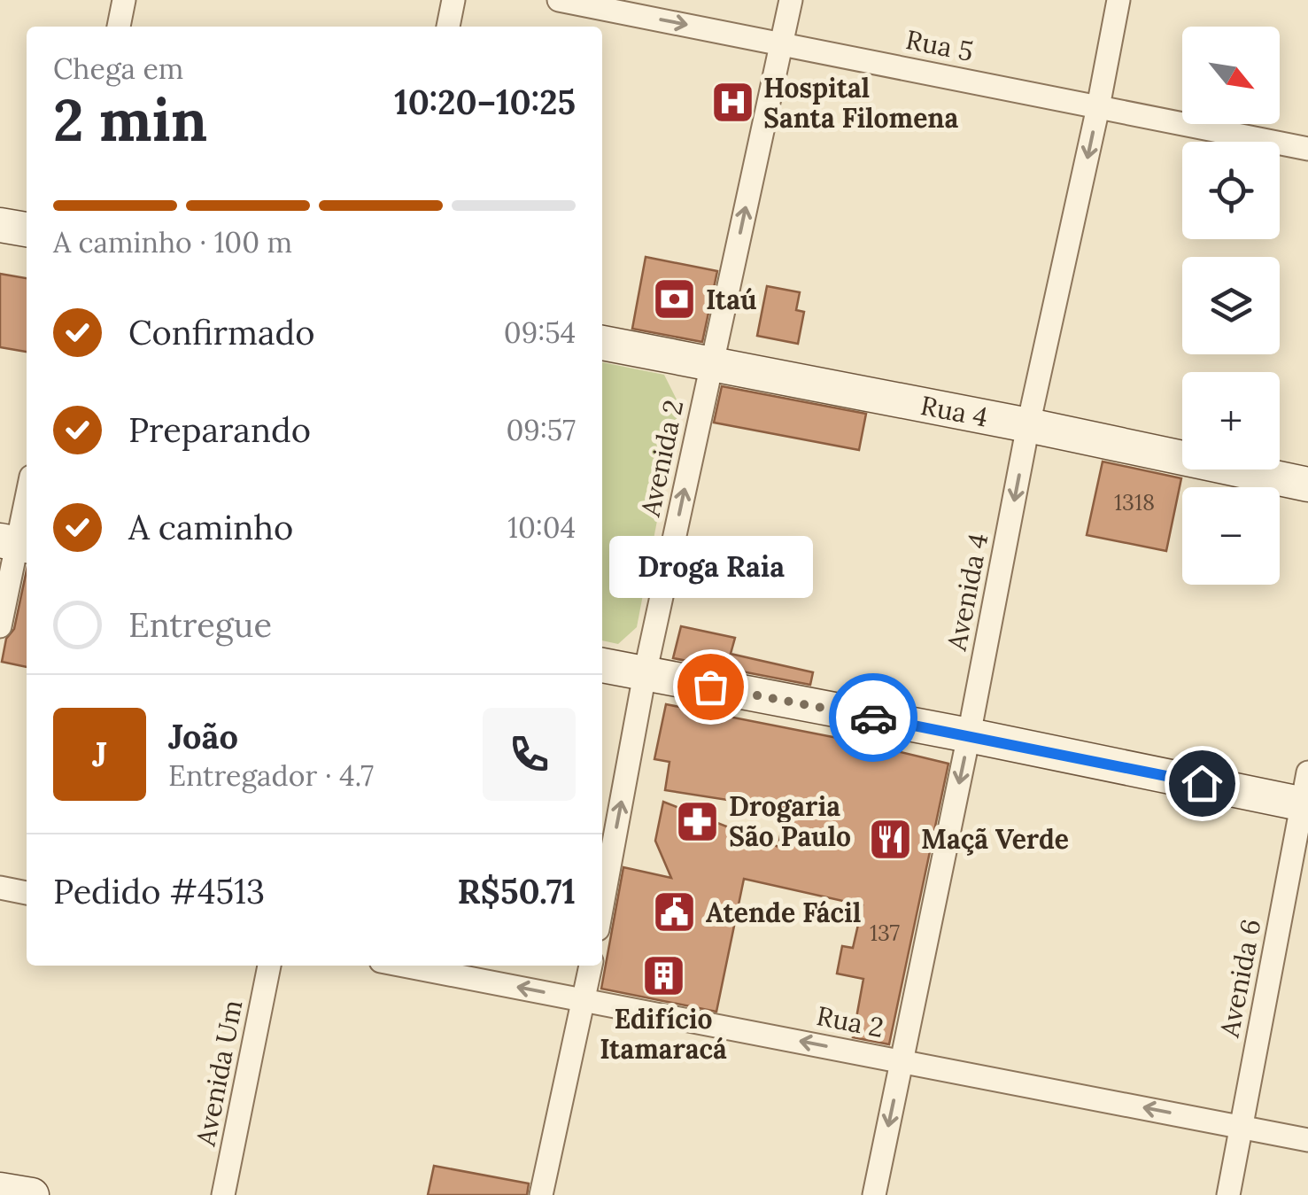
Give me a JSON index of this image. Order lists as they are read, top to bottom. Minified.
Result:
{"streets":{"main road":["Rua 4"],"street":["Rua 5","Avenida 2","Avenida 4","Avenida 6","Rua 2","Avenida Um"]},"crossings":[["Rua 5","Avenida 2"],["Rua 5","Avenida 4"],["Rua 4","Avenida 2"],["Rua 4","Avenida 4"],["Avenida 4","Rua 2"],["Avenida 6","Rua 2"]],"one_way":["Avenida 2","Avenida 4","Rua 2"],"places":{"hospital":["Hospital Santa Filomena"],"bank":["Itaú"],"other":["Droga Raia"],"pharmacy":["Drogaria São Paulo"],"restaurant":["Maçã Verde"],"public building":["Atende Fácil"],"building":["Edifício Itamaracá"]},"house_numbers":["1318","137"],"north":"bottom right","page":{"map_buttons":["+","−"],"heading":["2 min","Chega em","10:20–10:25"],"panel":["João","Entregador · 4.7","Pedido #4513","R$50.71"],"bar":"A caminho · 100 m","list":[["Confirmado","09:54"],["Preparando","09:57"],["A caminho","10:04"],"Entregue"],"bubble":"Droga Raia","round":"J"}}
